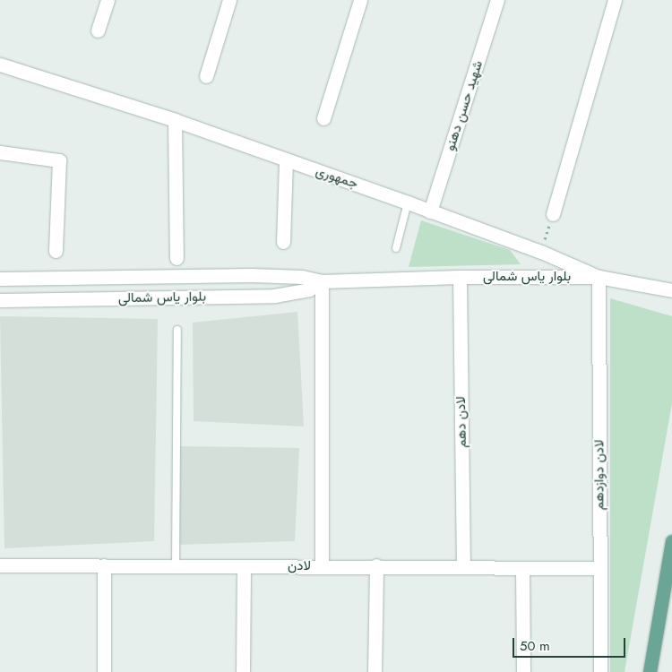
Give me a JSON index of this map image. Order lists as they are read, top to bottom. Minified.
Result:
{"streets":{"street":["شهید حسن دهنو","جمهوری","بلوار یاس شمالی","لادن دهم","لادن دوازدهم","لادن"]},"crossings":[["شهید حسن دهنو","جمهوری"],["جمهوری","بلوار یاس شمالی"],["جمهوری","لادن دوازدهم"],["بلوار یاس شمالی","لادن دهم"],["بلوار یاس شمالی","لادن دوازدهم"],["لادن دهم","لادن"],["لادن دوازدهم","لادن"]],"scale_bar":"50 m"}
